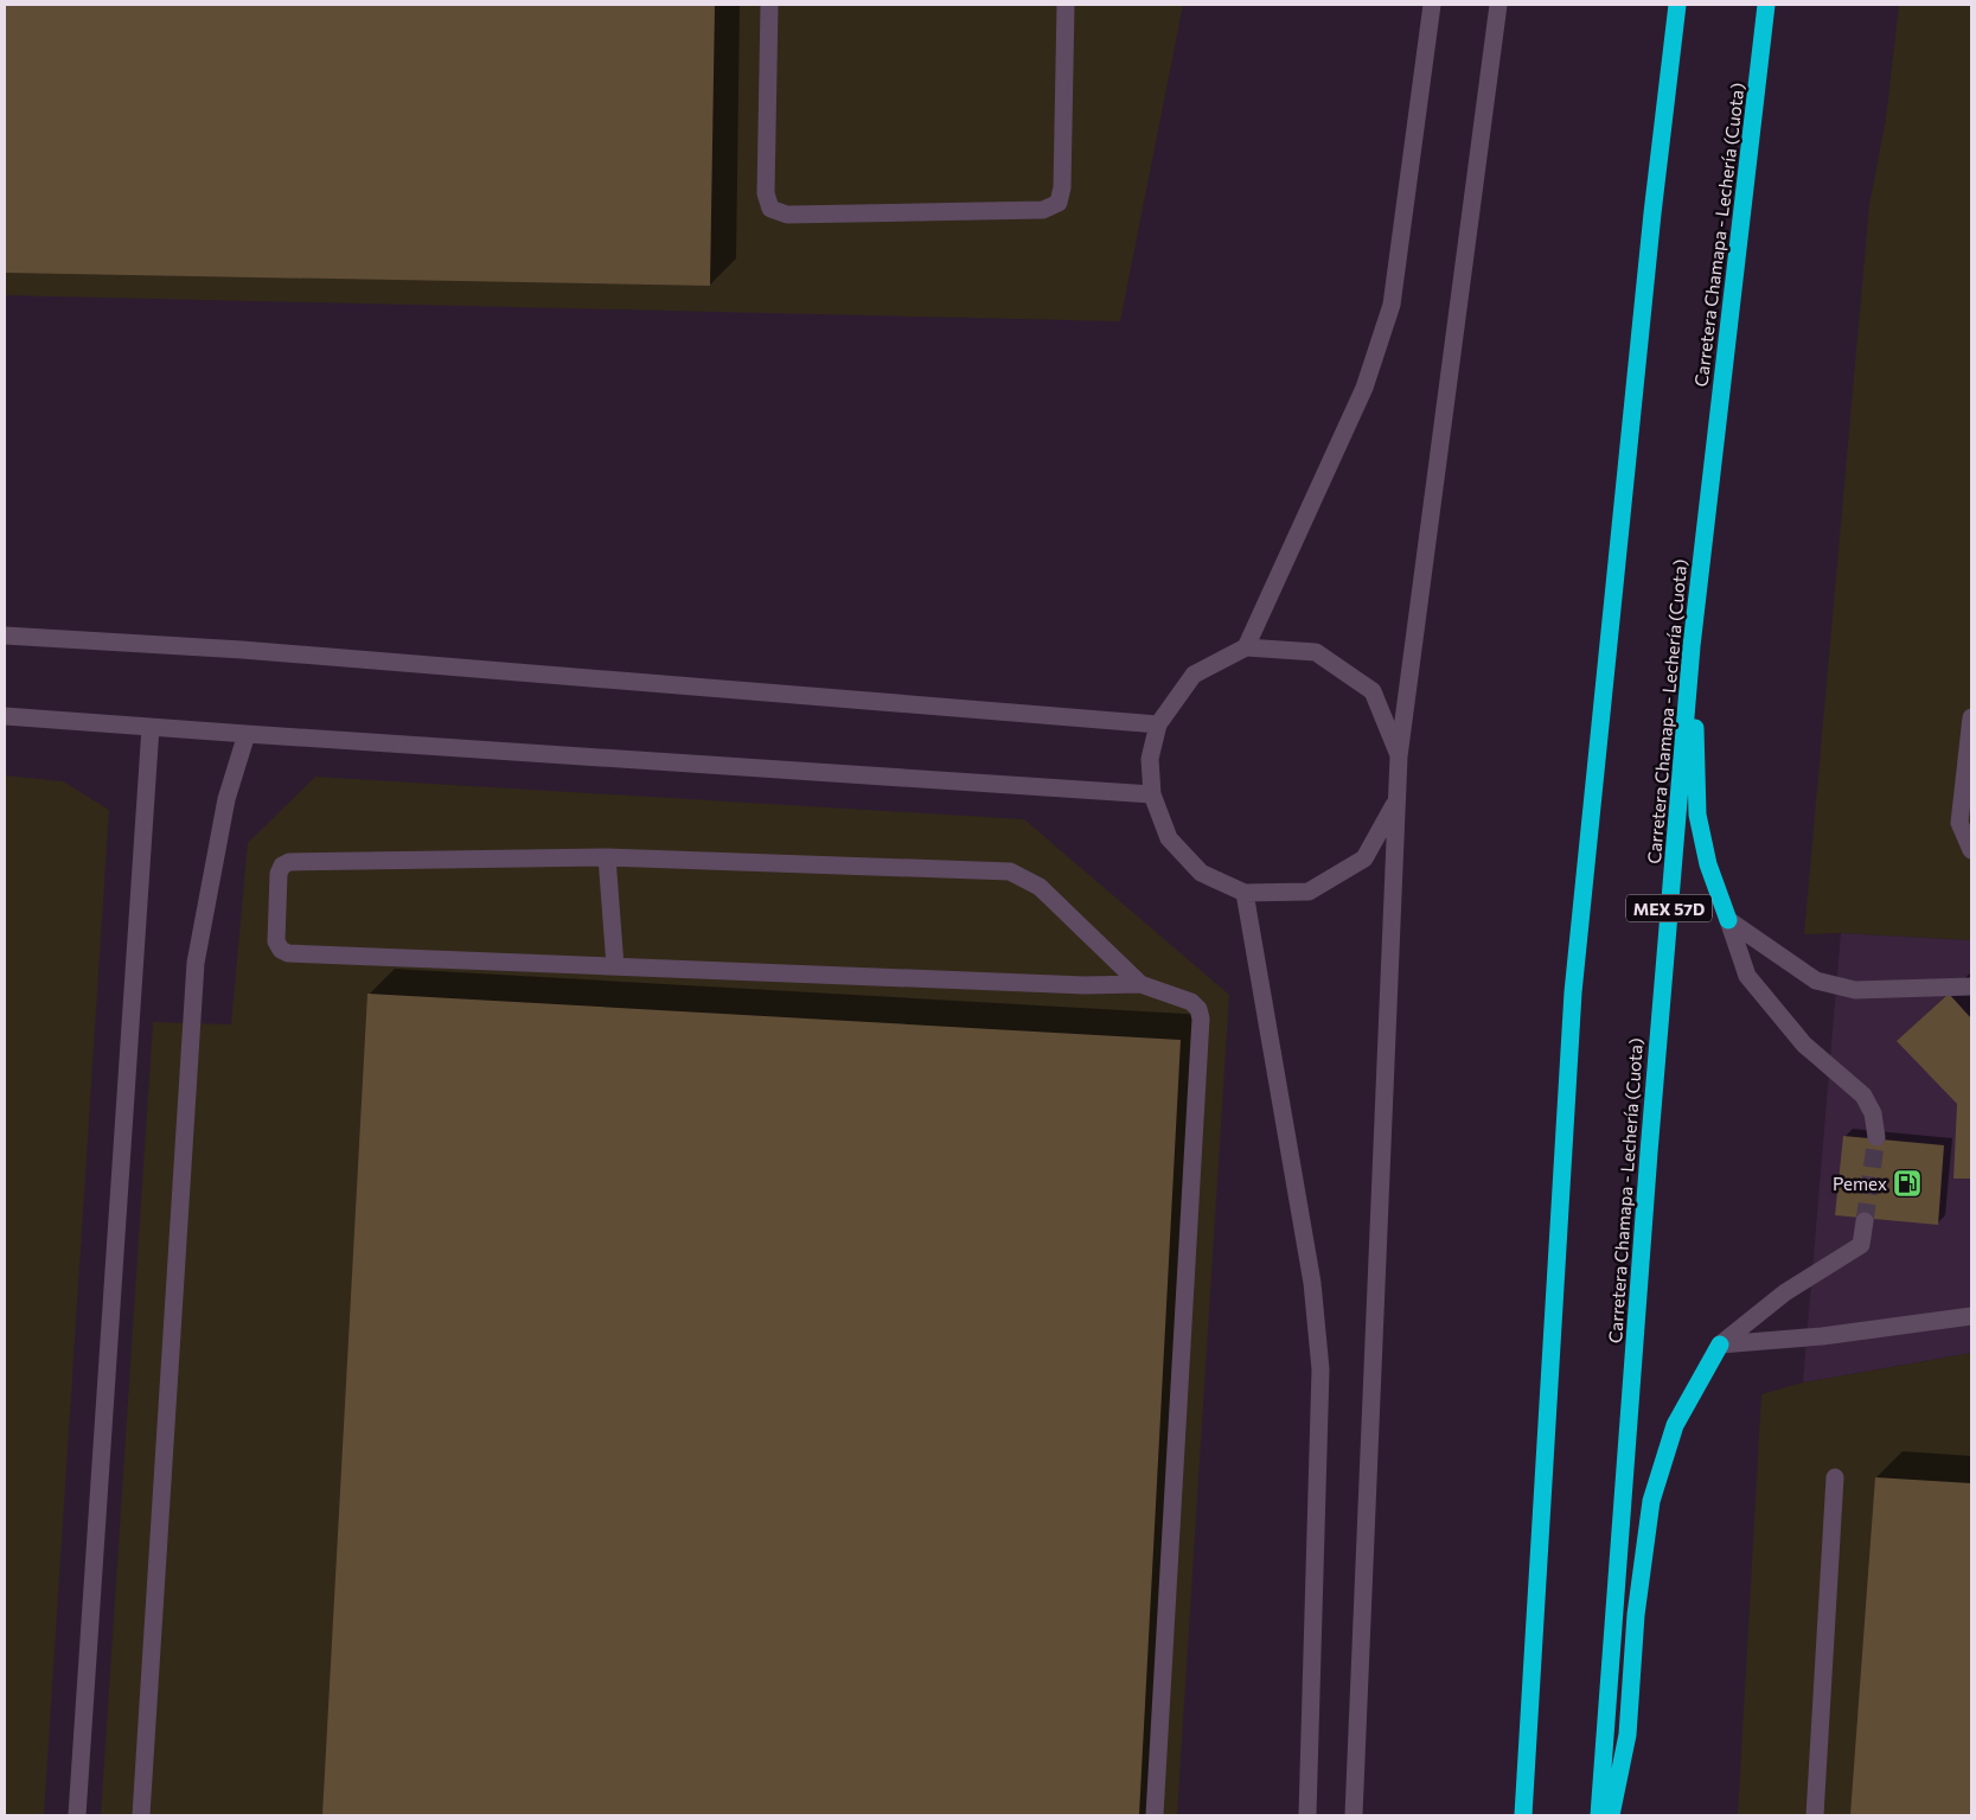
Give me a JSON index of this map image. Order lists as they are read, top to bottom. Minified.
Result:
{"streets":{"highway":["Carretera Chamapa - Lechería (Cuota)","MEX 57D"]},"places":{"fuel station":["Pemex"]}}
